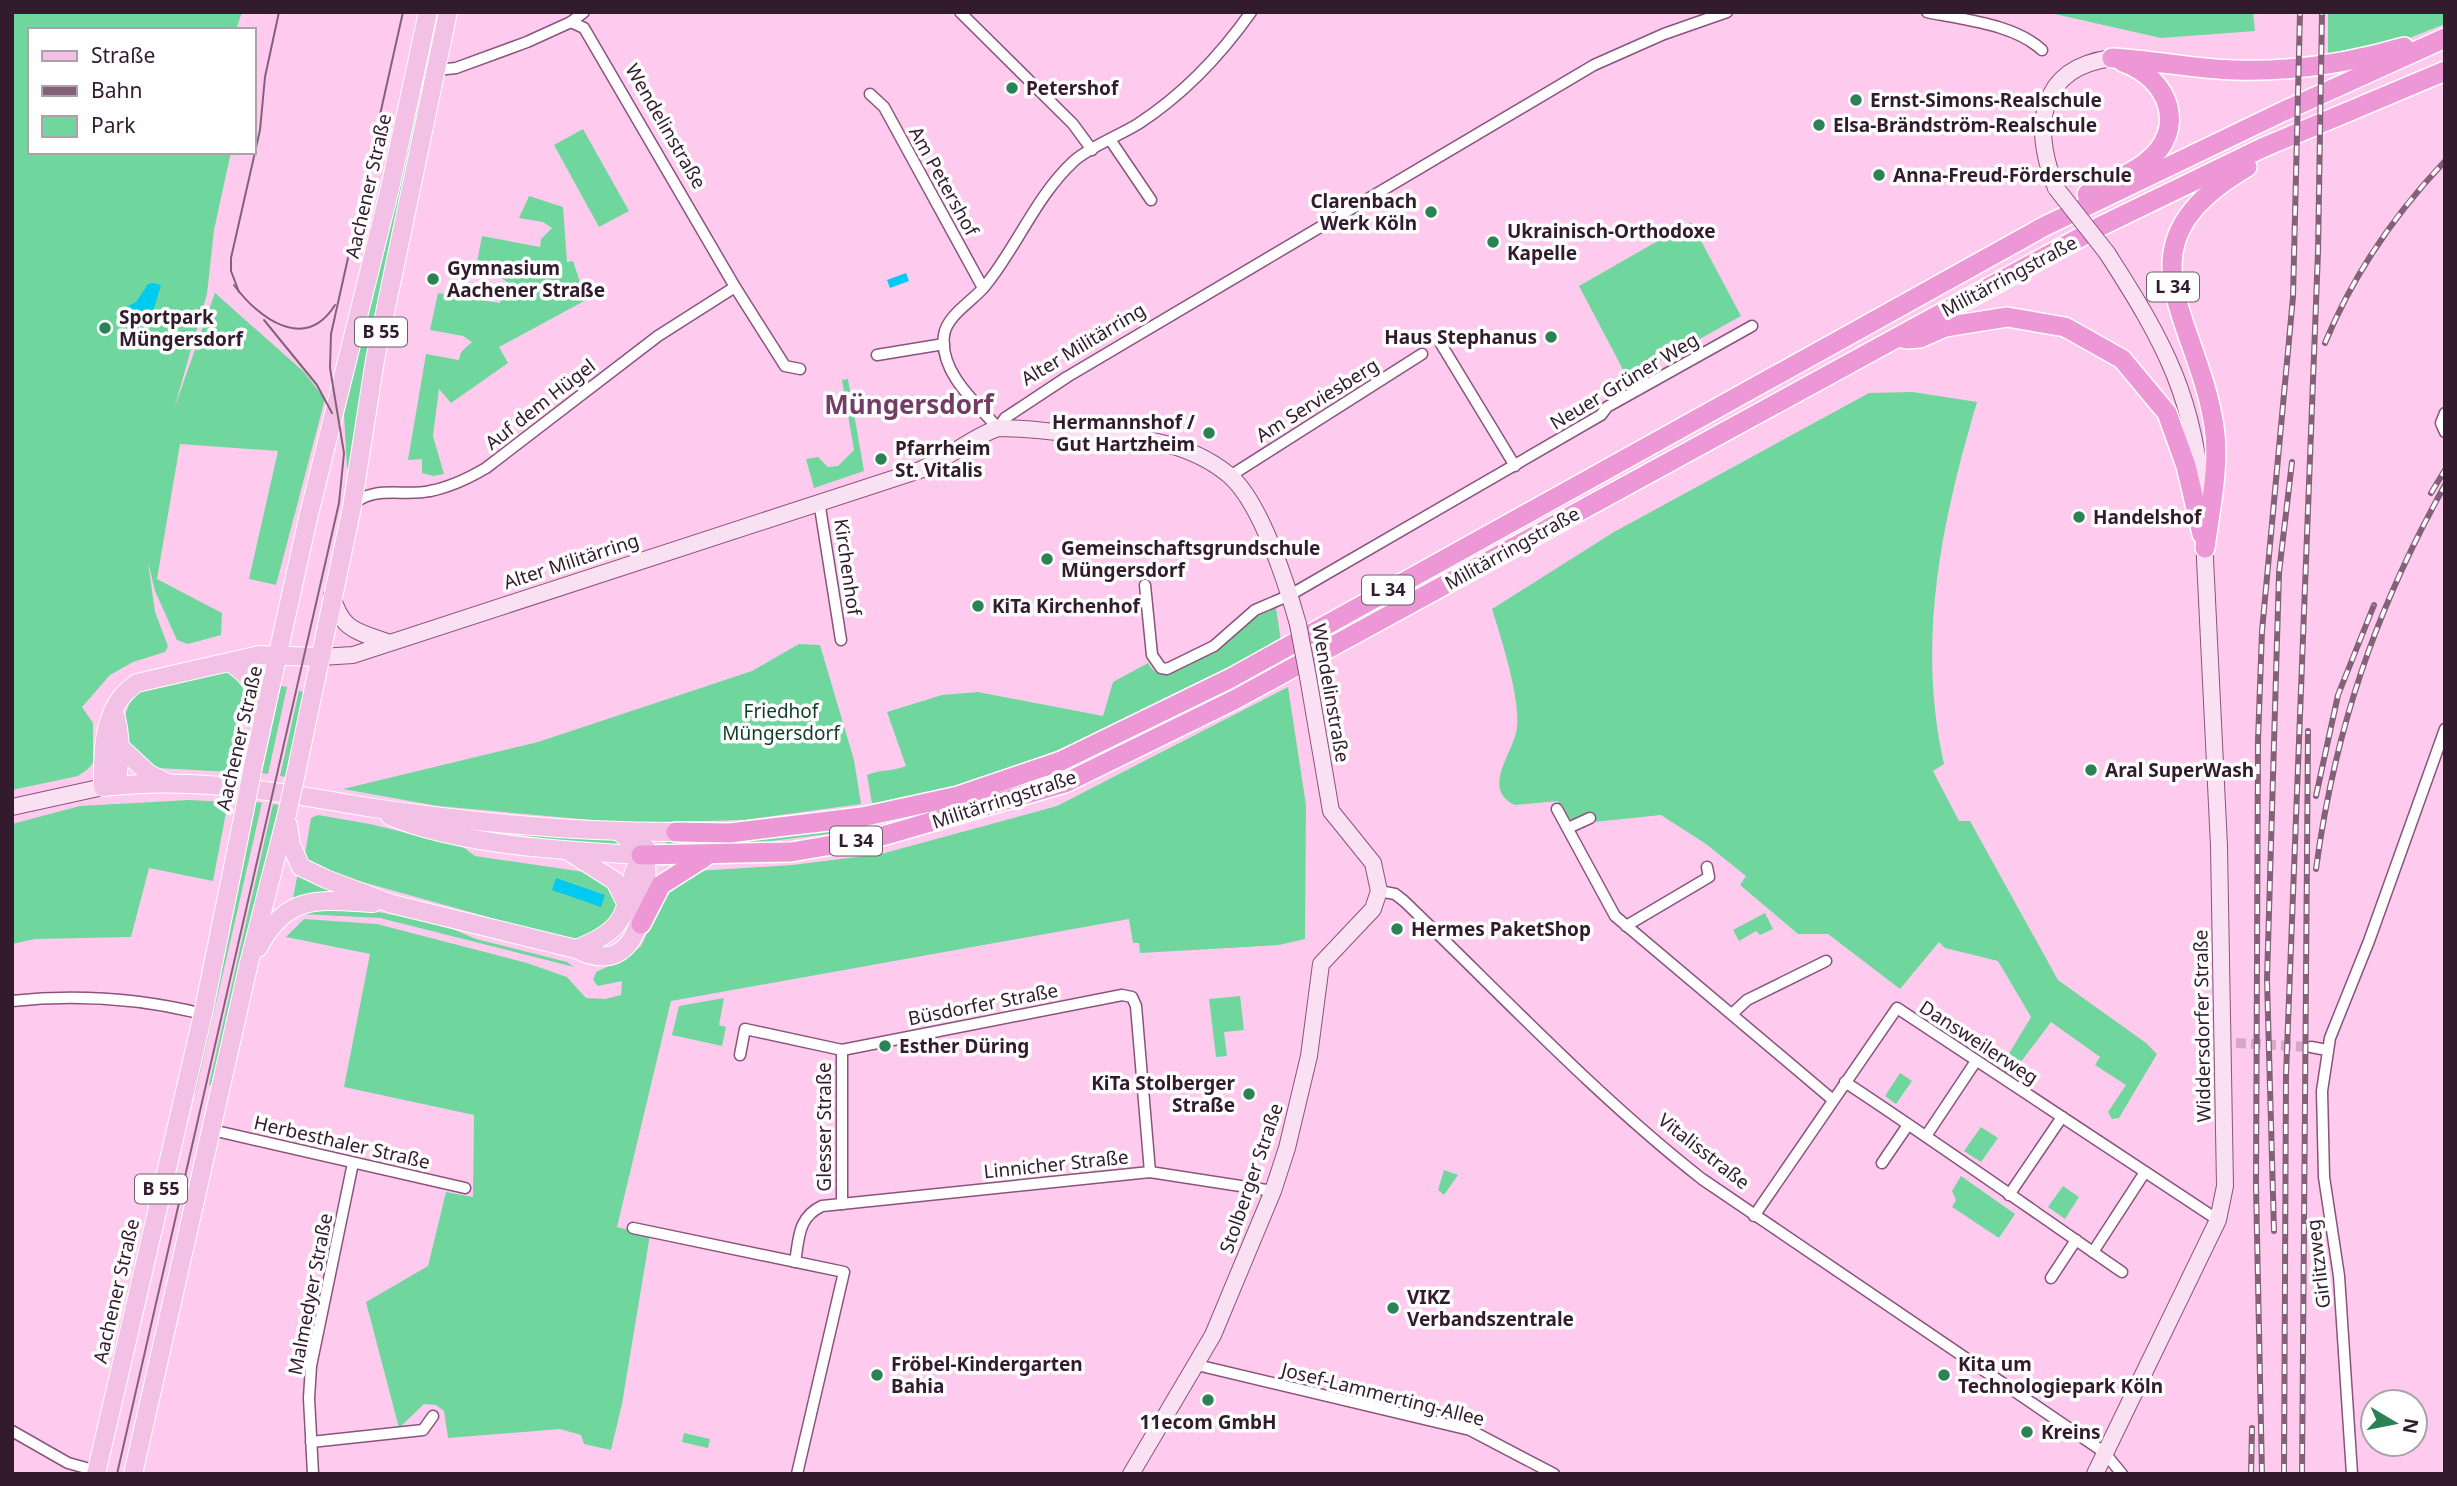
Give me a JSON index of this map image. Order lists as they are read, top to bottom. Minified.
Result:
{"streets":{"highway":["Militärringstraße","L 34"],"main road":["Aachener Straße","B 55"],"street":["Wendelinstraße","Am Petershof","Alter Militärring","Neuer Grüner Weg","Am Serviesberg","Auf dem Hügel","Kirchenhof","Büsdorfer Straße","Widdersdorfer Straße","Dansweilerweg","Glesser Straße","Herbesthaler Straße","Vitalisstraße","Linnicher Straße","Stolberger Straße","Girlitzweg","Malmedyer Straße","Josef-Lammerting-Allee"]},"crossings":[["Wendelinstraße","Alter Militärring"],["Wendelinstraße","Neuer Grüner Weg"],["Wendelinstraße","Am Serviesberg"],["Wendelinstraße","Auf dem Hügel"],["Wendelinstraße","Vitalisstraße"],["Wendelinstraße","Stolberger Straße"],["Aachener Straße","B 55"],["Militärringstraße","L 34"],["L 34","Widdersdorfer Straße"],["B 55","Alter Militärring"],["B 55","Auf dem Hügel"],["B 55","Herbesthaler Straße"],["Alter Militärring","Kirchenhof"],["Büsdorfer Straße","Glesser Straße"],["Büsdorfer Straße","Linnicher Straße"],["Widdersdorfer Straße","Dansweilerweg"],["Widdersdorfer Straße","Vitalisstraße"],["Dansweilerweg","Vitalisstraße"],["Glesser Straße","Linnicher Straße"],["Herbesthaler Straße","Malmedyer Straße"],["Vitalisstraße","Stolberger Straße"],["Linnicher Straße","Stolberger Straße"],["Stolberger Straße","Josef-Lammerting-Allee"]],"districts":["Müngersdorf"],"parks":["Friedhof Müngersdorf"],"places":["Petershof","Ernst-Simons-Realschule","Elsa-Brändström-Realschule","Anna-Freud-Förderschule","Clarenbach Werk Köln","Ukrainisch-Orthodoxe Kapelle","Gymnasium Aachener Straße","Sportpark Müngersdorf","Haus Stephanus","Hermannshof / Gut Hartzheim","Pfarrheim St. Vitalis","Handelshof","Gemeinschaftsgrundschule Müngersdorf","KiTa Kirchenhof","Aral SuperWash","Hermes PaketShop","Esther Düring","KiTa Stolberger Straße","VIKZ Verbandszentrale","Fröbel-Kindergarten Bahia","Kita um Technologiepark Köln","11ecom GmbH","Kreins"],"legend":["Straße","Bahn","Park"],"north":"right"}
